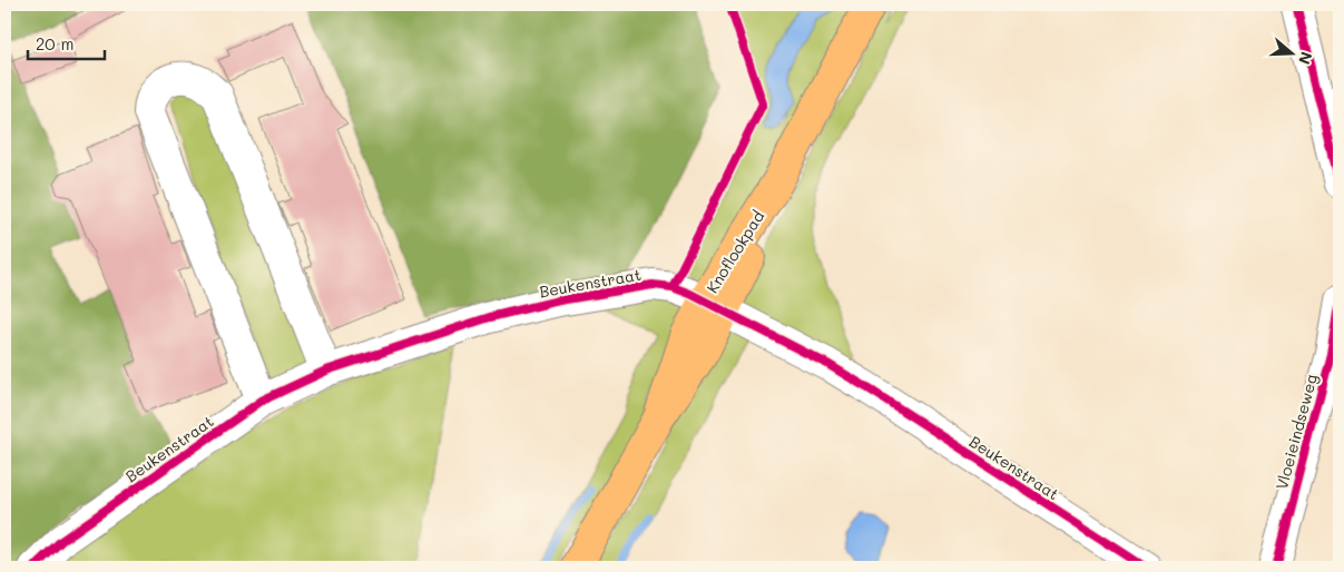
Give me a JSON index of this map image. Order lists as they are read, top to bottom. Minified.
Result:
{"streets":{"main road":["Knoflookpad"],"street":["Beukenstraat","Vloeieindseweg"]},"crossings":[["Knoflookpad","Beukenstraat"]],"scale_bar":"20 m","north":"right"}
